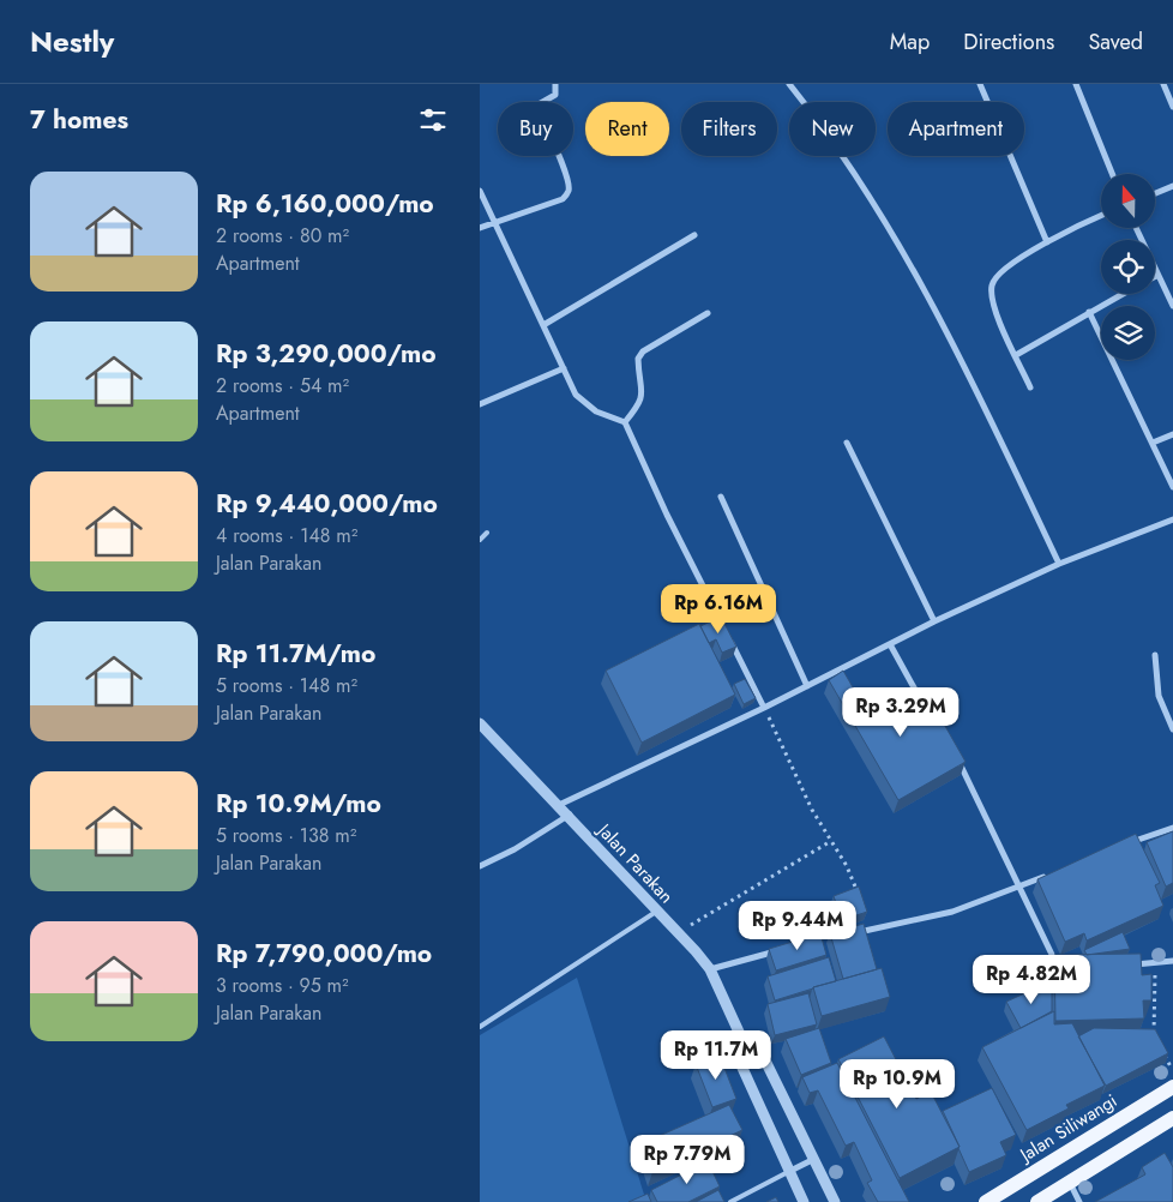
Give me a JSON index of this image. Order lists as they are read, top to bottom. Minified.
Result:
{"streets":{"main road":["Jalan Siliwangi"],"street":["Jalan Parakan"]},"north":"top","page":{"header":"Nestly","nav":["Map","Directions","Saved"],"heading":"7 homes","chip":["Buy","Rent","Filters","New","Apartment"],"list":[{"name":"Rp 6,160,000/mo","note":"2 rooms · 80 m² · Apartment"},{"name":"Rp 3,290,000/mo","note":"2 rooms · 54 m² · Apartment"},{"name":"Rp 9,440,000/mo","note":"4 rooms · 148 m² · Jalan Parakan"},{"name":"Rp 11.7M/mo","note":"5 rooms · 148 m² · Jalan Parakan"},{"name":"Rp 10.9M/mo","note":"5 rooms · 138 m² · Jalan Parakan"},{"name":"Rp 7,790,000/mo","note":"3 rooms · 95 m² · Jalan Parakan"}],"price":["Rp 6.16M","Rp 3.29M","Rp 9.44M","Rp 4.82M","Rp 11.7M","Rp 10.9M","Rp 7.79M"]}}
